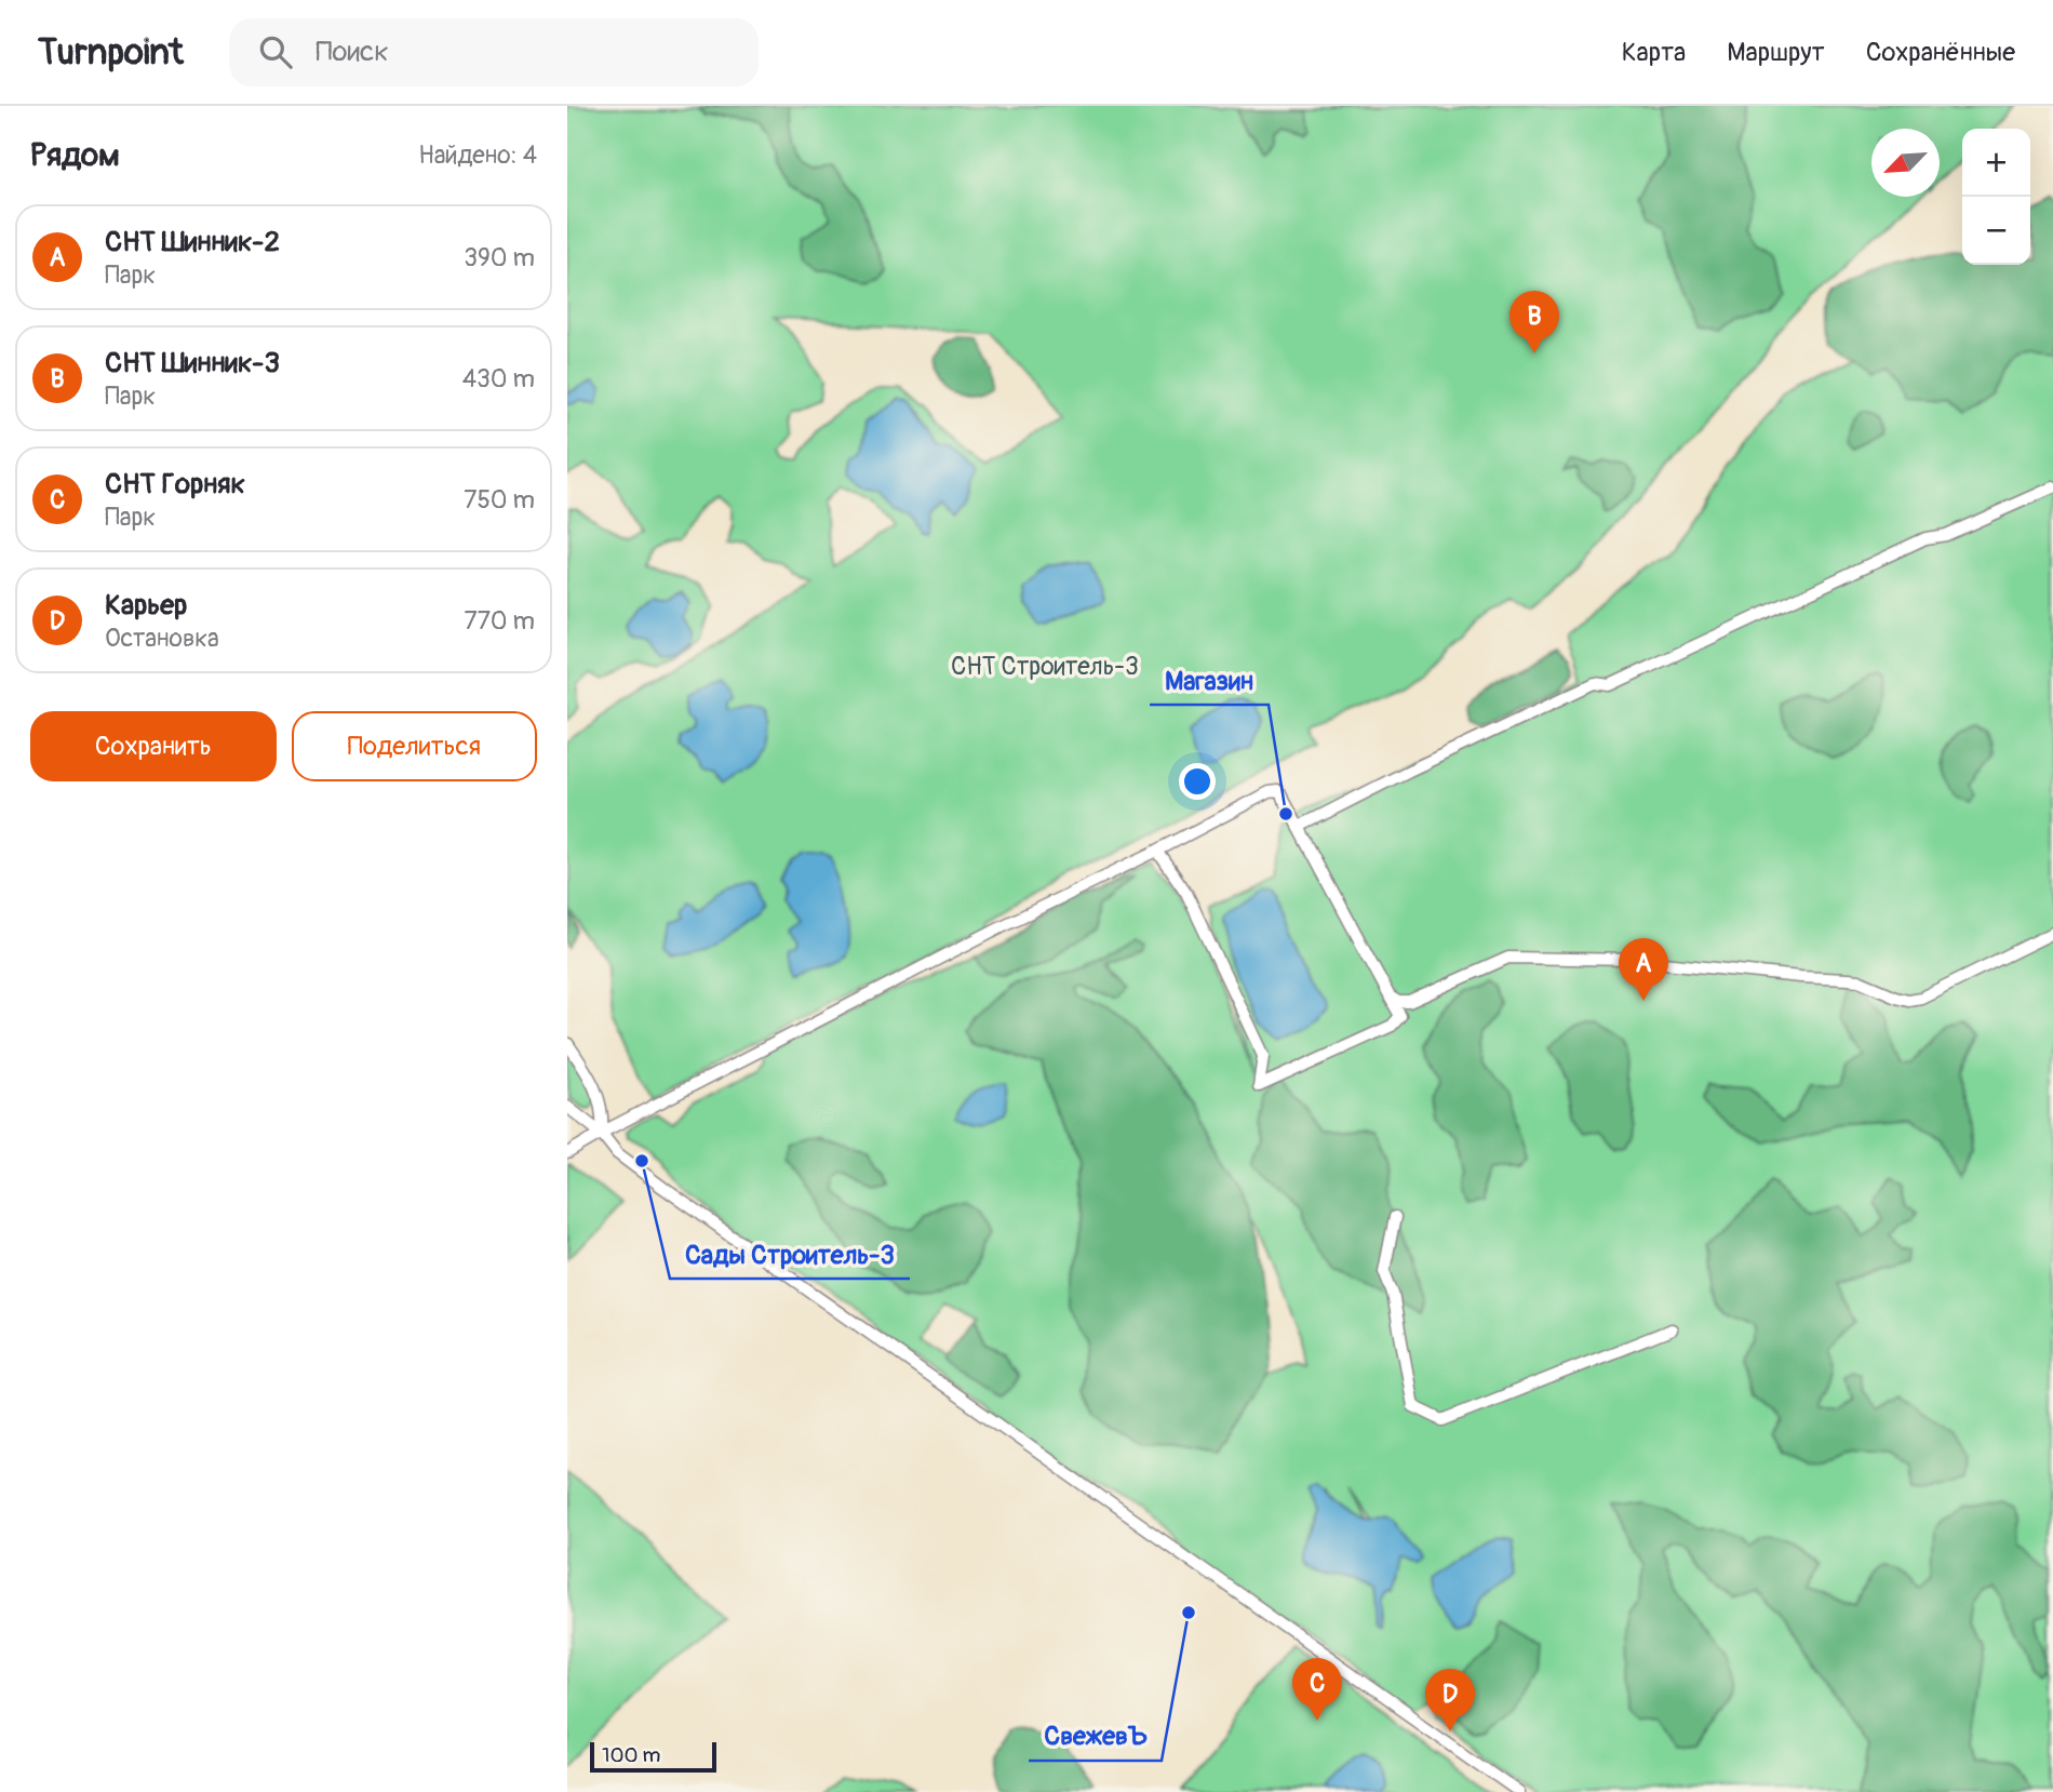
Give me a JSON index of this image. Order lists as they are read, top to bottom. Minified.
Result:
{"parks":["СНТ Строитель-3"],"places":["Магазин","Сады Строитель-3","СвежевЪ"],"scale_bar":"100 m","north":"bottom left","page":{"header":"Turnpoint","search":"Поиск","nav":["Карта","Маршрут","Сохранённые"],"heading":["Рядом","Найдено: 4"],"map_buttons":["+","−"],"list":[{"mark":"A","name":"СНТ Шинник-2","note":"Парк","value":"390 m"},{"mark":"B","name":"СНТ Шинник-3","note":"Парк","value":"430 m"},{"mark":"C","name":"СНТ Горняк","note":"Парк","value":"750 m"},{"mark":"D","name":"Карьер","note":"Остановка","value":"770 m"}],"pins":["B","A","C","D"],"buttons":["Сохранить","Поделиться"],"scale":"100 m"}}
